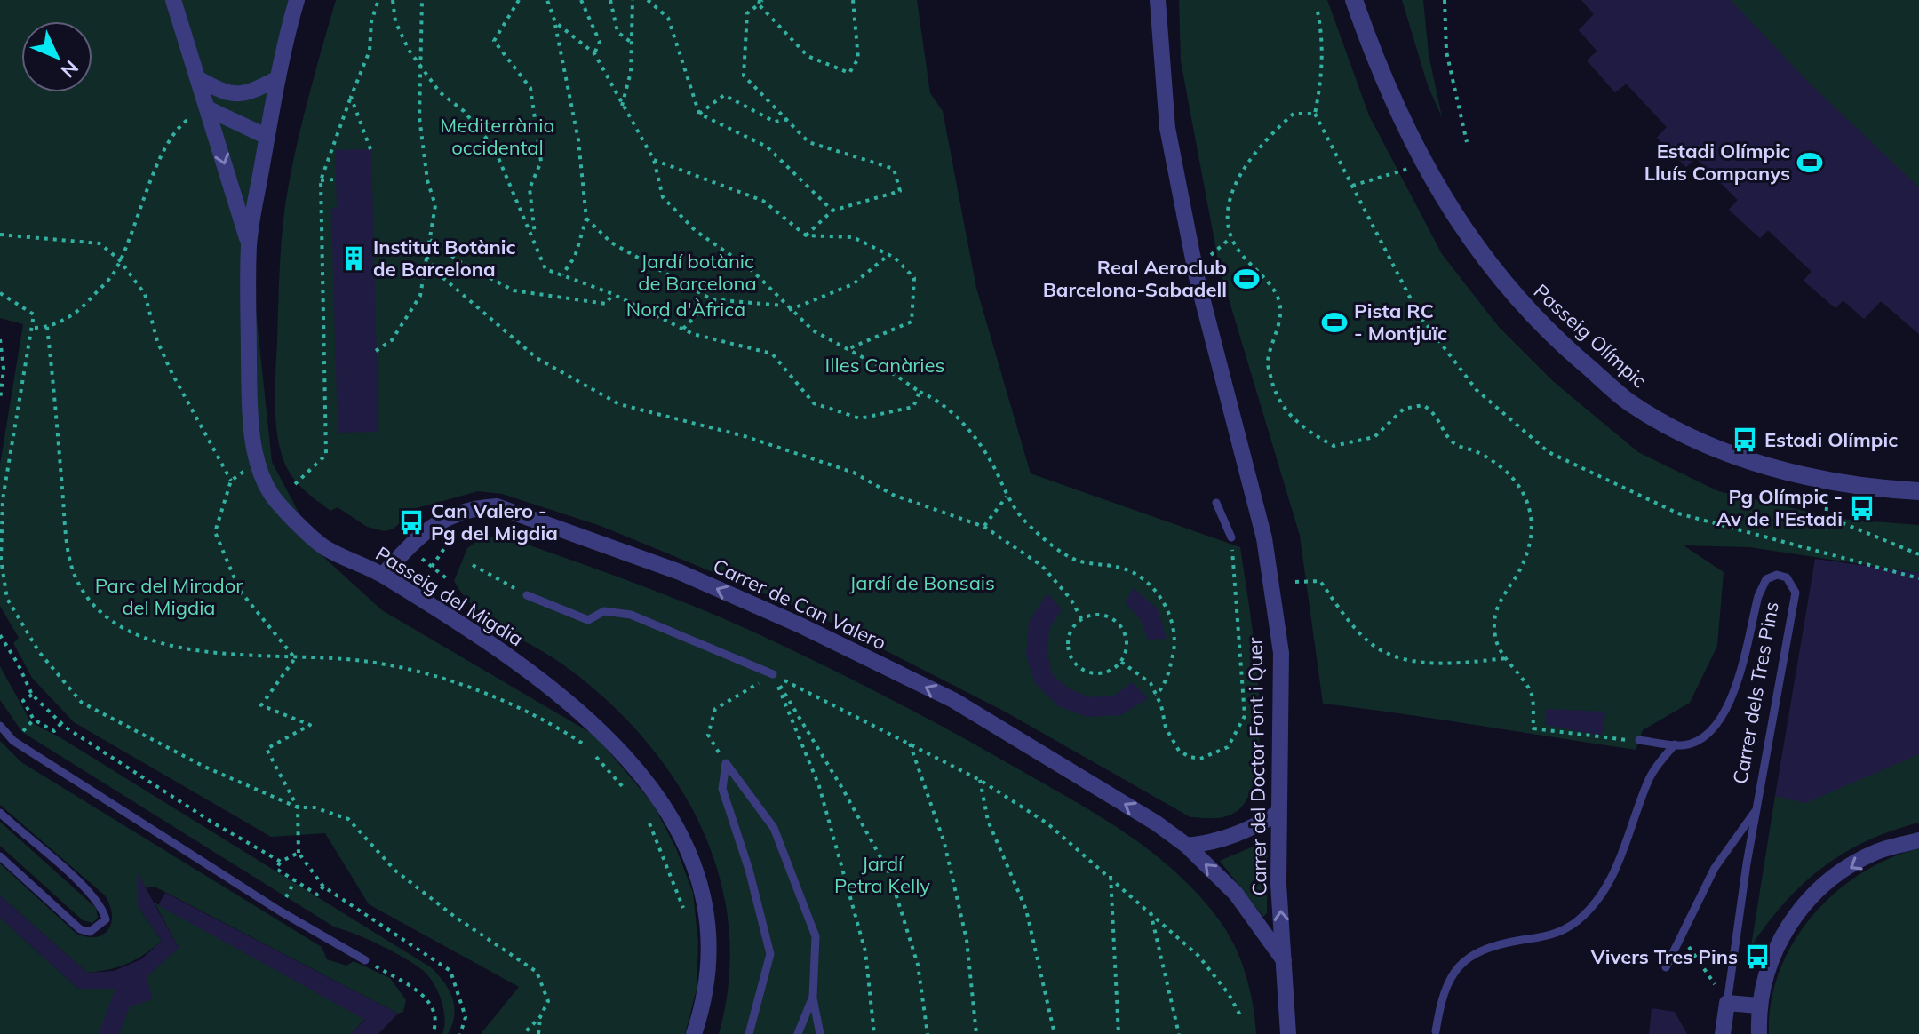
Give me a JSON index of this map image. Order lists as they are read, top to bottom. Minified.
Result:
{"streets":{"street":["Passeig Olímpic","Passeig del Migdia","Carrer de Can Valero","Carrer dels Tres Pins","Carrer del Doctor Font i Quer"]},"crossings":[["Passeig del Migdia","Carrer de Can Valero"],["Carrer de Can Valero","Carrer del Doctor Font i Quer"]],"one_way":["Carrer de Can Valero"],"parks":["Mediterrània occidental","Jardí botànic de Barcelona","Nord d'Àfrica","Illes Canàries","Jardí de Bonsais","Parc del Mirador del Migdia","Jardí Petra Kelly"],"places":{"sports":["Estadi Olímpic Lluís Companys","Real Aeroclub Barcelona-Sabadell","Pista RC - Montjuïc"],"building":["Institut Botànic de Barcelona"],"bus stop":["Estadi Olímpic","Pg Olímpic - Av de l'Estadi","Can Valero - Pg del Migdia","Vivers Tres Pins"]},"north":"bottom right"}
